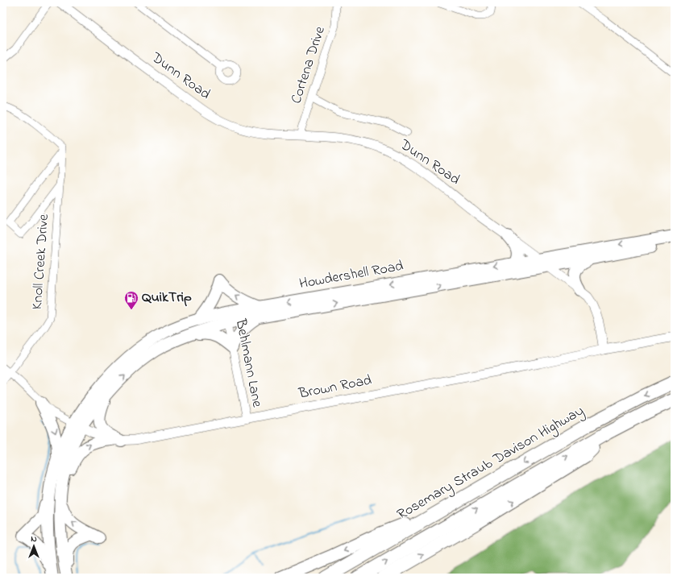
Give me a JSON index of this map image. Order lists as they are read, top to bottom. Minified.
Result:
{"streets":{"highway":["Rosemary Straub Davison Highway"],"main road":["Howdershell Road"],"street":["Cortena Drive","Dunn Road","Knoll Creek Drive","Behlmann Lane","Brown Road"]},"crossings":[["Cortena Drive","Dunn Road"],["Dunn Road","Howdershell Road"],["Dunn Road","Brown Road"],["Howdershell Road","Behlmann Lane"],["Howdershell Road","Brown Road"],["Behlmann Lane","Brown Road"]],"places":{"fuel station":["QuikTrip"]},"north":"top"}
